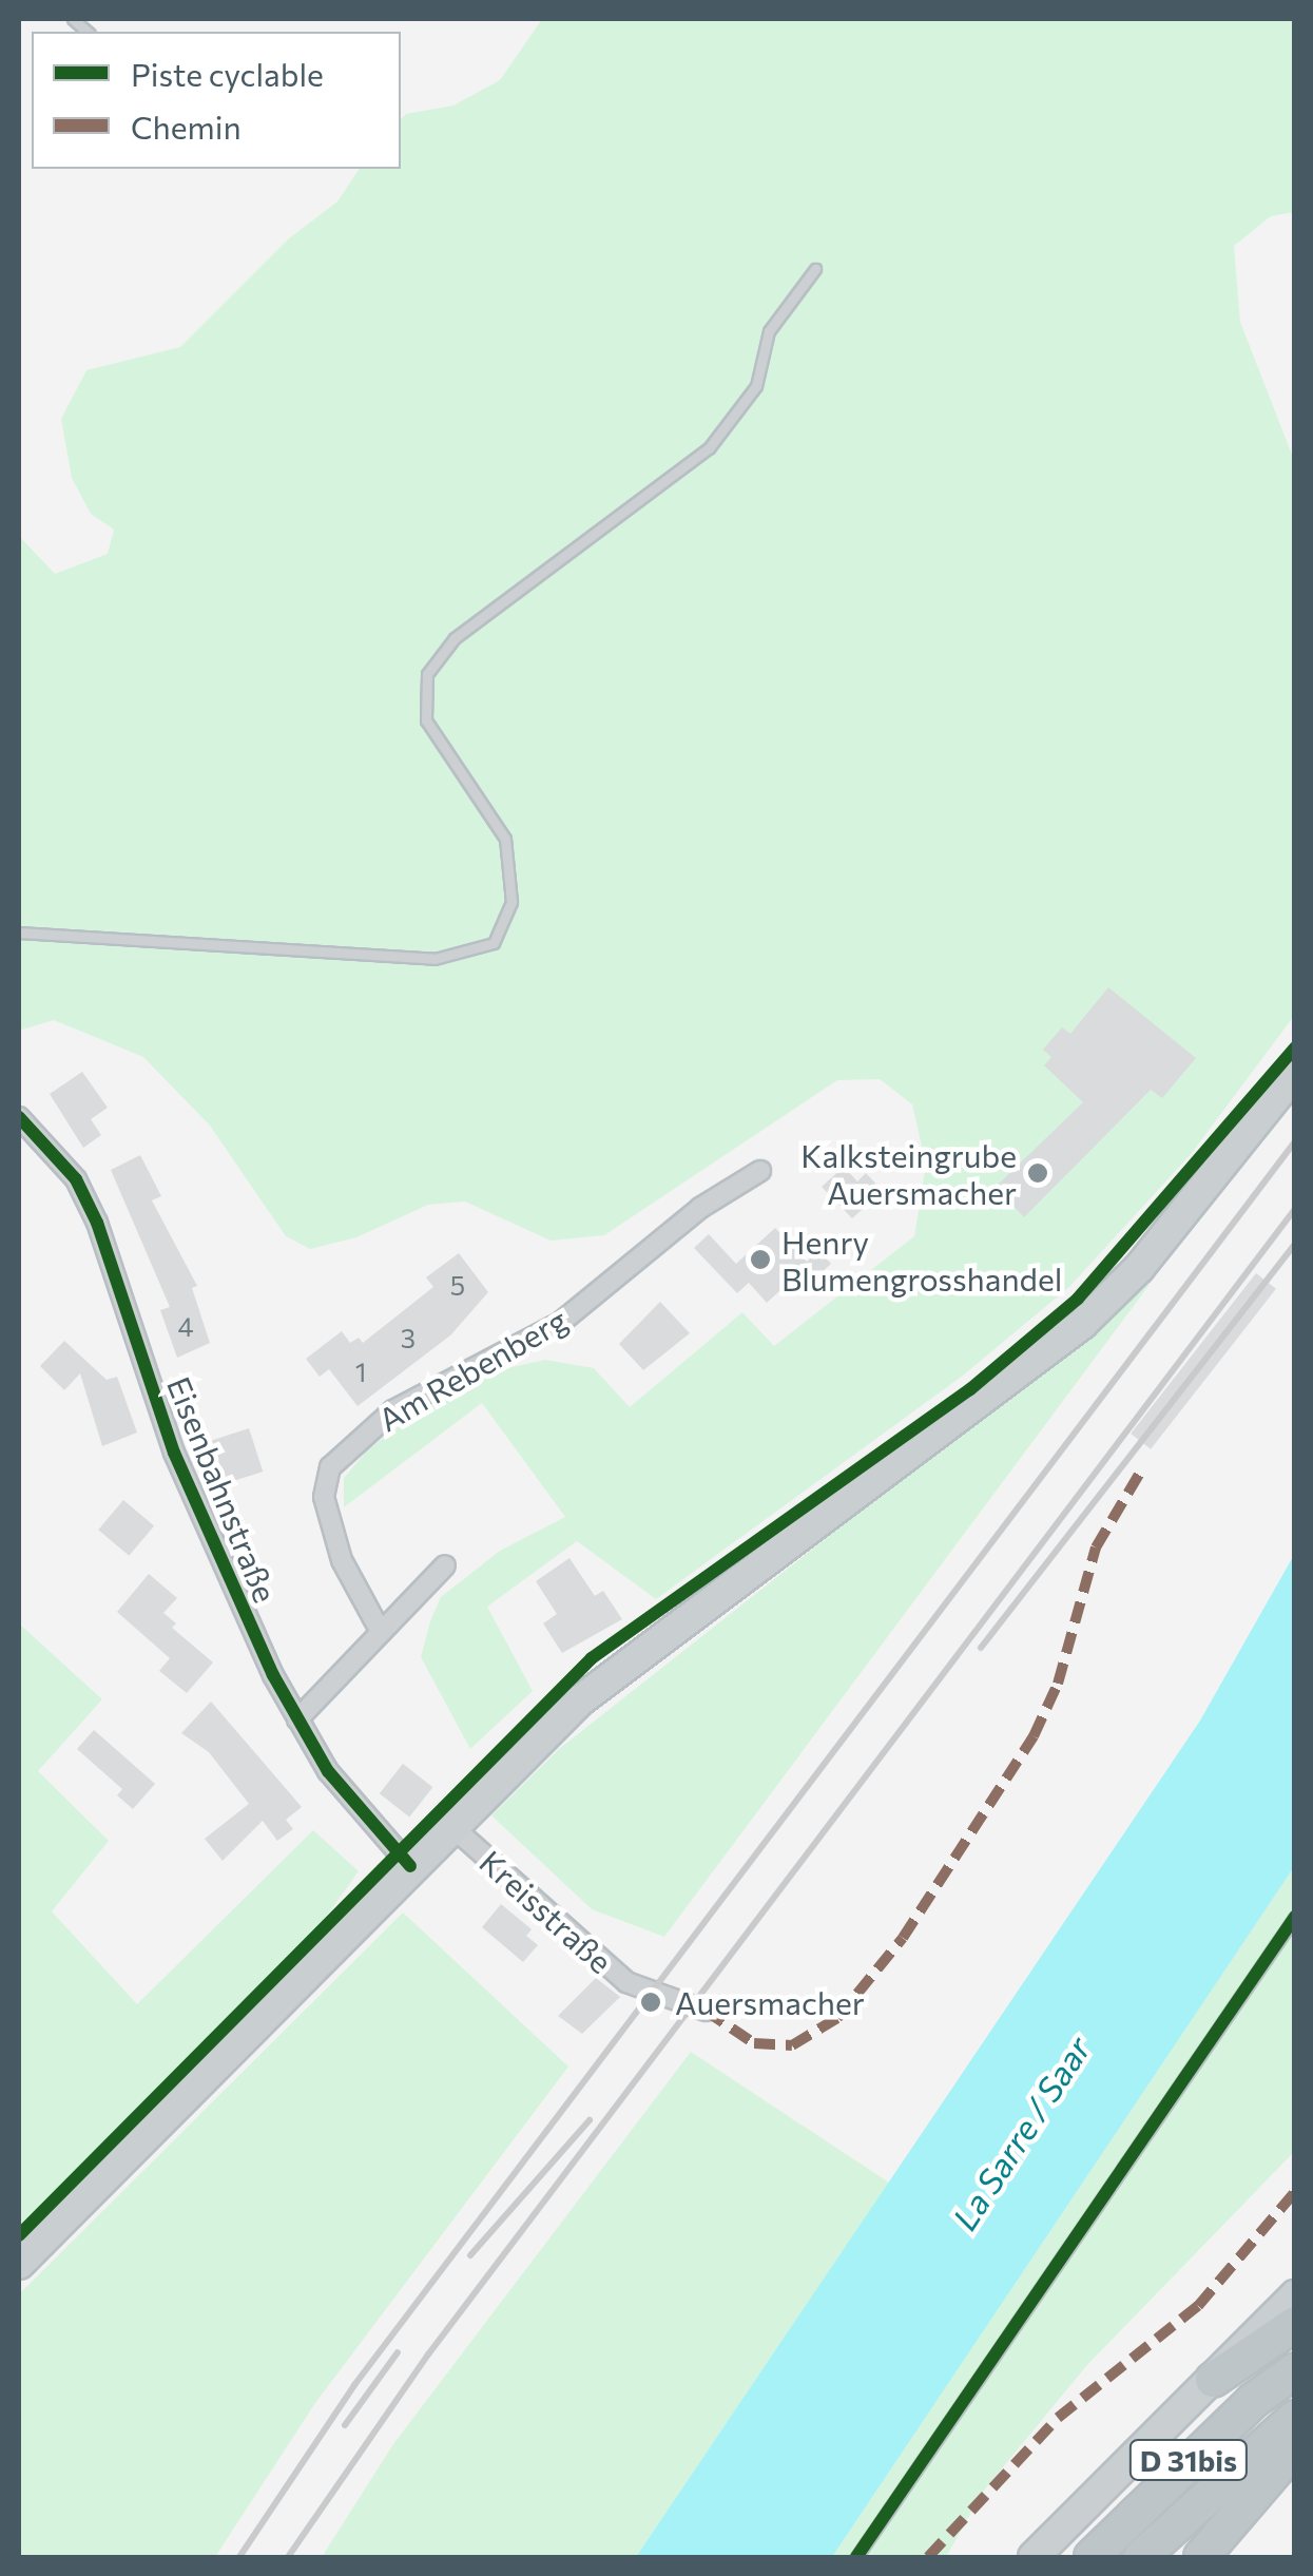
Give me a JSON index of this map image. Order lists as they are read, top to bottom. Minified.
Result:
{"streets":{"highway":["D 31bis"],"main road":["Kreisstraße"],"street":["Am Rebenberg","Eisenbahnstraße"]},"crossings":[["Eisenbahnstraße","Kreisstraße"]],"water":["La Sarre / Saar"],"places":["Kalksteingrube Auersmacher","Henry Blumengrosshandel","Auersmacher"],"house_numbers":["5","4","3","1"],"legend":["Piste cyclable","Chemin"]}
